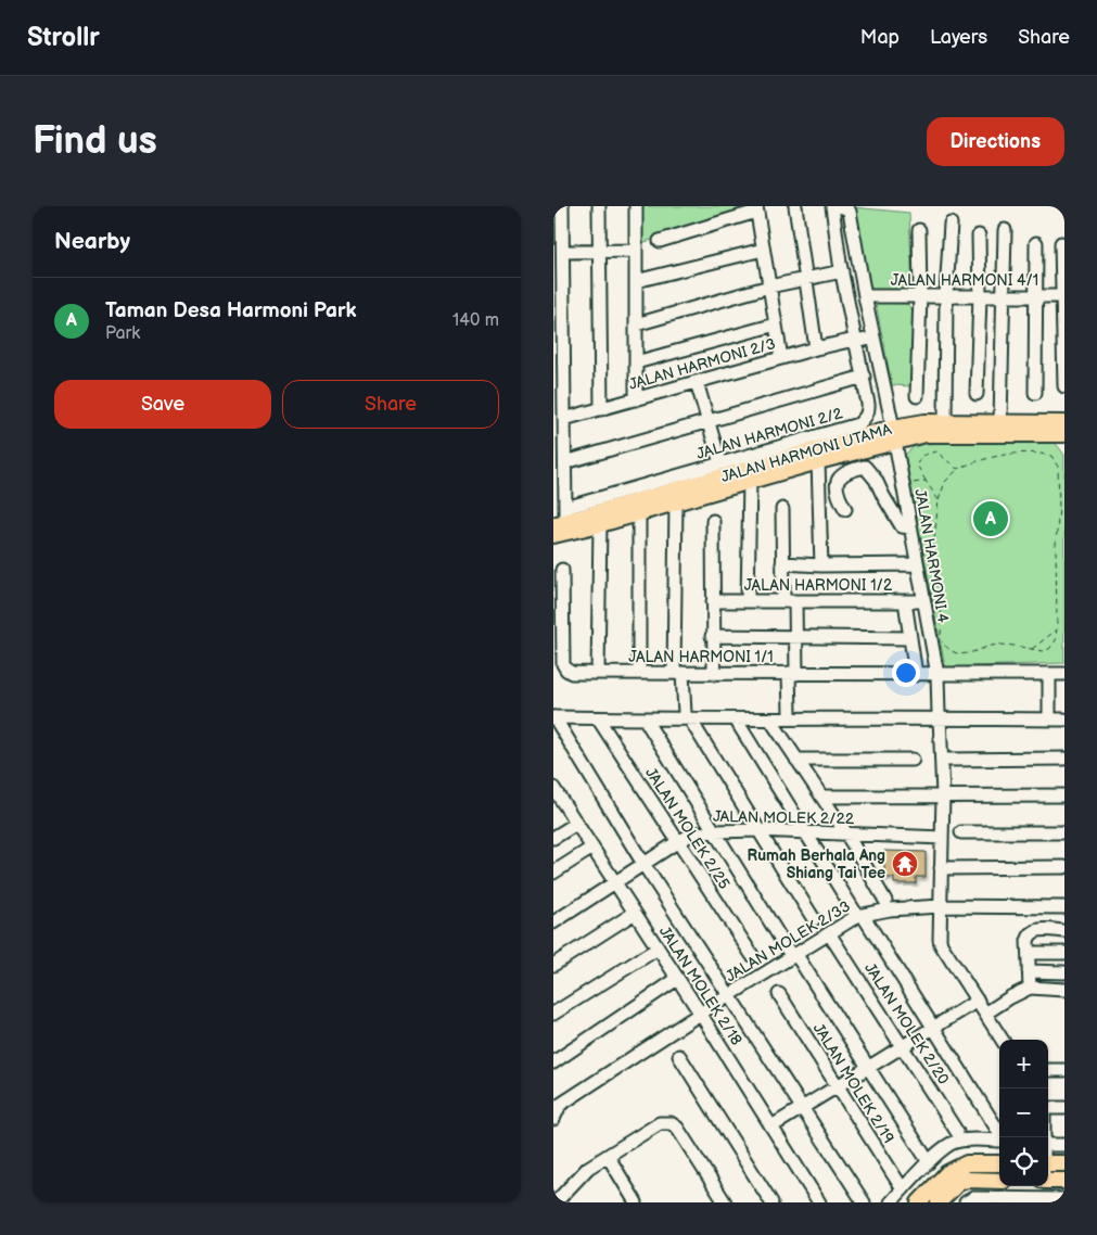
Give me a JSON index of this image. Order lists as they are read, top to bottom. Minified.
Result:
{"streets":{"main road":["JALAN HARMONI UTAMA"],"street":["JALAN HARMONI 4/1","JALAN HARMONI 2/3","JALAN HARMONI 2/2","JALAN HARMONI 4","JALAN HARMONI 1/2","JALAN HARMONI 1/1","JALAN MOLEK 2/22","JALAN MOLEK 2/25","JALAN MOLEK 2/33","JALAN MOLEK 2/18","JALAN MOLEK 2/20","JALAN MOLEK 2/19"]},"crossings":[["JALAN HARMONI 4/1","JALAN HARMONI 4"],["JALAN HARMONI 2/3","JALAN HARMONI 2/2"],["JALAN HARMONI 2/3","JALAN HARMONI 4"],["JALAN HARMONI 2/2","JALAN HARMONI UTAMA"],["JALAN HARMONI UTAMA","JALAN HARMONI 4"],["JALAN HARMONI 4","JALAN HARMONI 1/2"],["JALAN HARMONI 4","JALAN HARMONI 1/1"],["JALAN HARMONI 4","JALAN MOLEK 2/22"],["JALAN HARMONI 4","JALAN MOLEK 2/33"],["JALAN MOLEK 2/22","JALAN MOLEK 2/25"],["JALAN MOLEK 2/22","JALAN MOLEK 2/18"],["JALAN MOLEK 2/33","JALAN MOLEK 2/18"],["JALAN MOLEK 2/33","JALAN MOLEK 2/20"]],"places":{"temple":["Rumah Berhala Ang Shiang Tai Tee"]},"page":{"header":"Strollr","nav":["Map","Layers","Share"],"buttons":["Directions",["Save","Share"]],"title":"Find us","heading":"Nearby","list":[{"mark":"A","name":"Taman Desa Harmoni Park","note":"Park","value":"140 m"}],"pins":"A","map_buttons":["+","−"]}}
